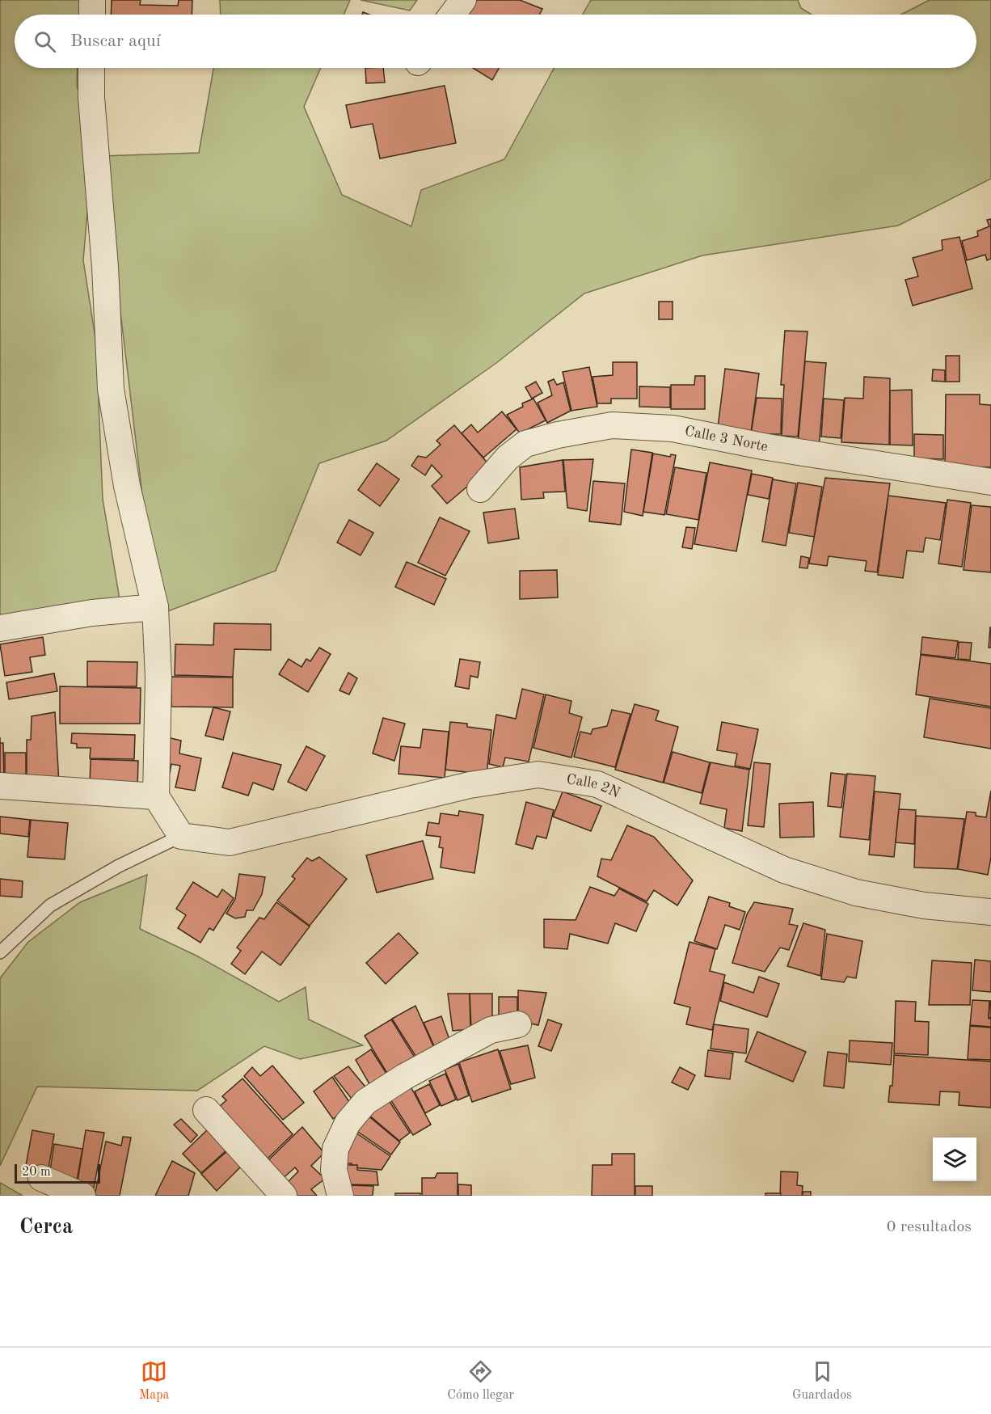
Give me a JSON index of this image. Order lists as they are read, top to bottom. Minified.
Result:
{"streets":{"street":["Calle 3 Norte","Calle 2N"]},"scale_bar":"20 m","page":{"search":"Buscar aquí","scale":"20 m","heading":["Cerca","0 resultados"],"nav":["Mapa","Cómo llegar","Guardados"]}}
